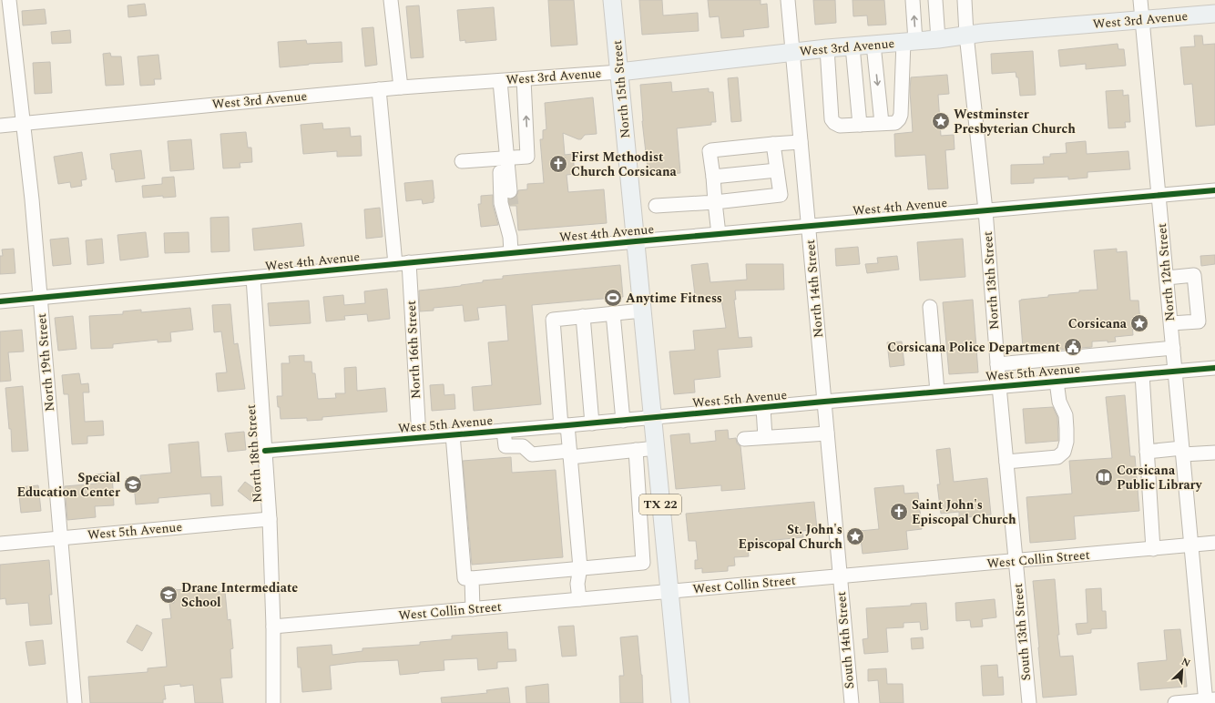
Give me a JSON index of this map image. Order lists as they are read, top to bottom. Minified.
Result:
{"streets":{"main road":["West 3rd Avenue","North 15th Street","TX 22"],"street":["West 4th Avenue","North 12th Street","North 13th Street","North 14th Street","North 16th Street","North 19th Street","West 5th Avenue","North 18th Street","West Collin Street","South 13th Street","South 14th Street"]},"crossings":[["West 3rd Avenue","North 15th Street"],["West 3rd Avenue","North 12th Street"],["West 3rd Avenue","North 13th Street"],["West 3rd Avenue","North 14th Street"],["West 3rd Avenue","North 16th Street"],["West 3rd Avenue","North 19th Street"],["North 15th Street","West 4th Avenue"],["North 15th Street","West 5th Avenue"],["North 15th Street","TX 22"],["North 15th Street","West Collin Street"],["West 4th Avenue","North 12th Street"],["West 4th Avenue","North 13th Street"],["West 4th Avenue","North 14th Street"],["West 4th Avenue","North 16th Street"],["West 4th Avenue","North 19th Street"],["West 4th Avenue","North 18th Street"],["North 12th Street","West 5th Avenue"],["North 12th Street","West Collin Street"],["North 13th Street","West 5th Avenue"],["North 13th Street","West Collin Street"],["North 13th Street","South 13th Street"],["North 14th Street","West 5th Avenue"],["North 14th Street","West Collin Street"],["North 14th Street","South 14th Street"],["North 16th Street","West 5th Avenue"],["North 19th Street","West 5th Avenue"],["West 5th Avenue","North 18th Street"],["North 18th Street","West Collin Street"],["TX 22","West Collin Street"],["West Collin Street","South 13th Street"],["West Collin Street","South 14th Street"]],"places":{"place":["Westminster Presbyterian Church","Corsicana","St. John's Episcopal Church"],"church":["First Methodist Church Corsicana","Saint John's Episcopal Church"],"sports":["Anytime Fitness"],"public building":["Corsicana Police Department"],"library":["Corsicana Public Library"],"school or university":["Special Education Center","Drane Intermediate School"]},"north":"top right"}
